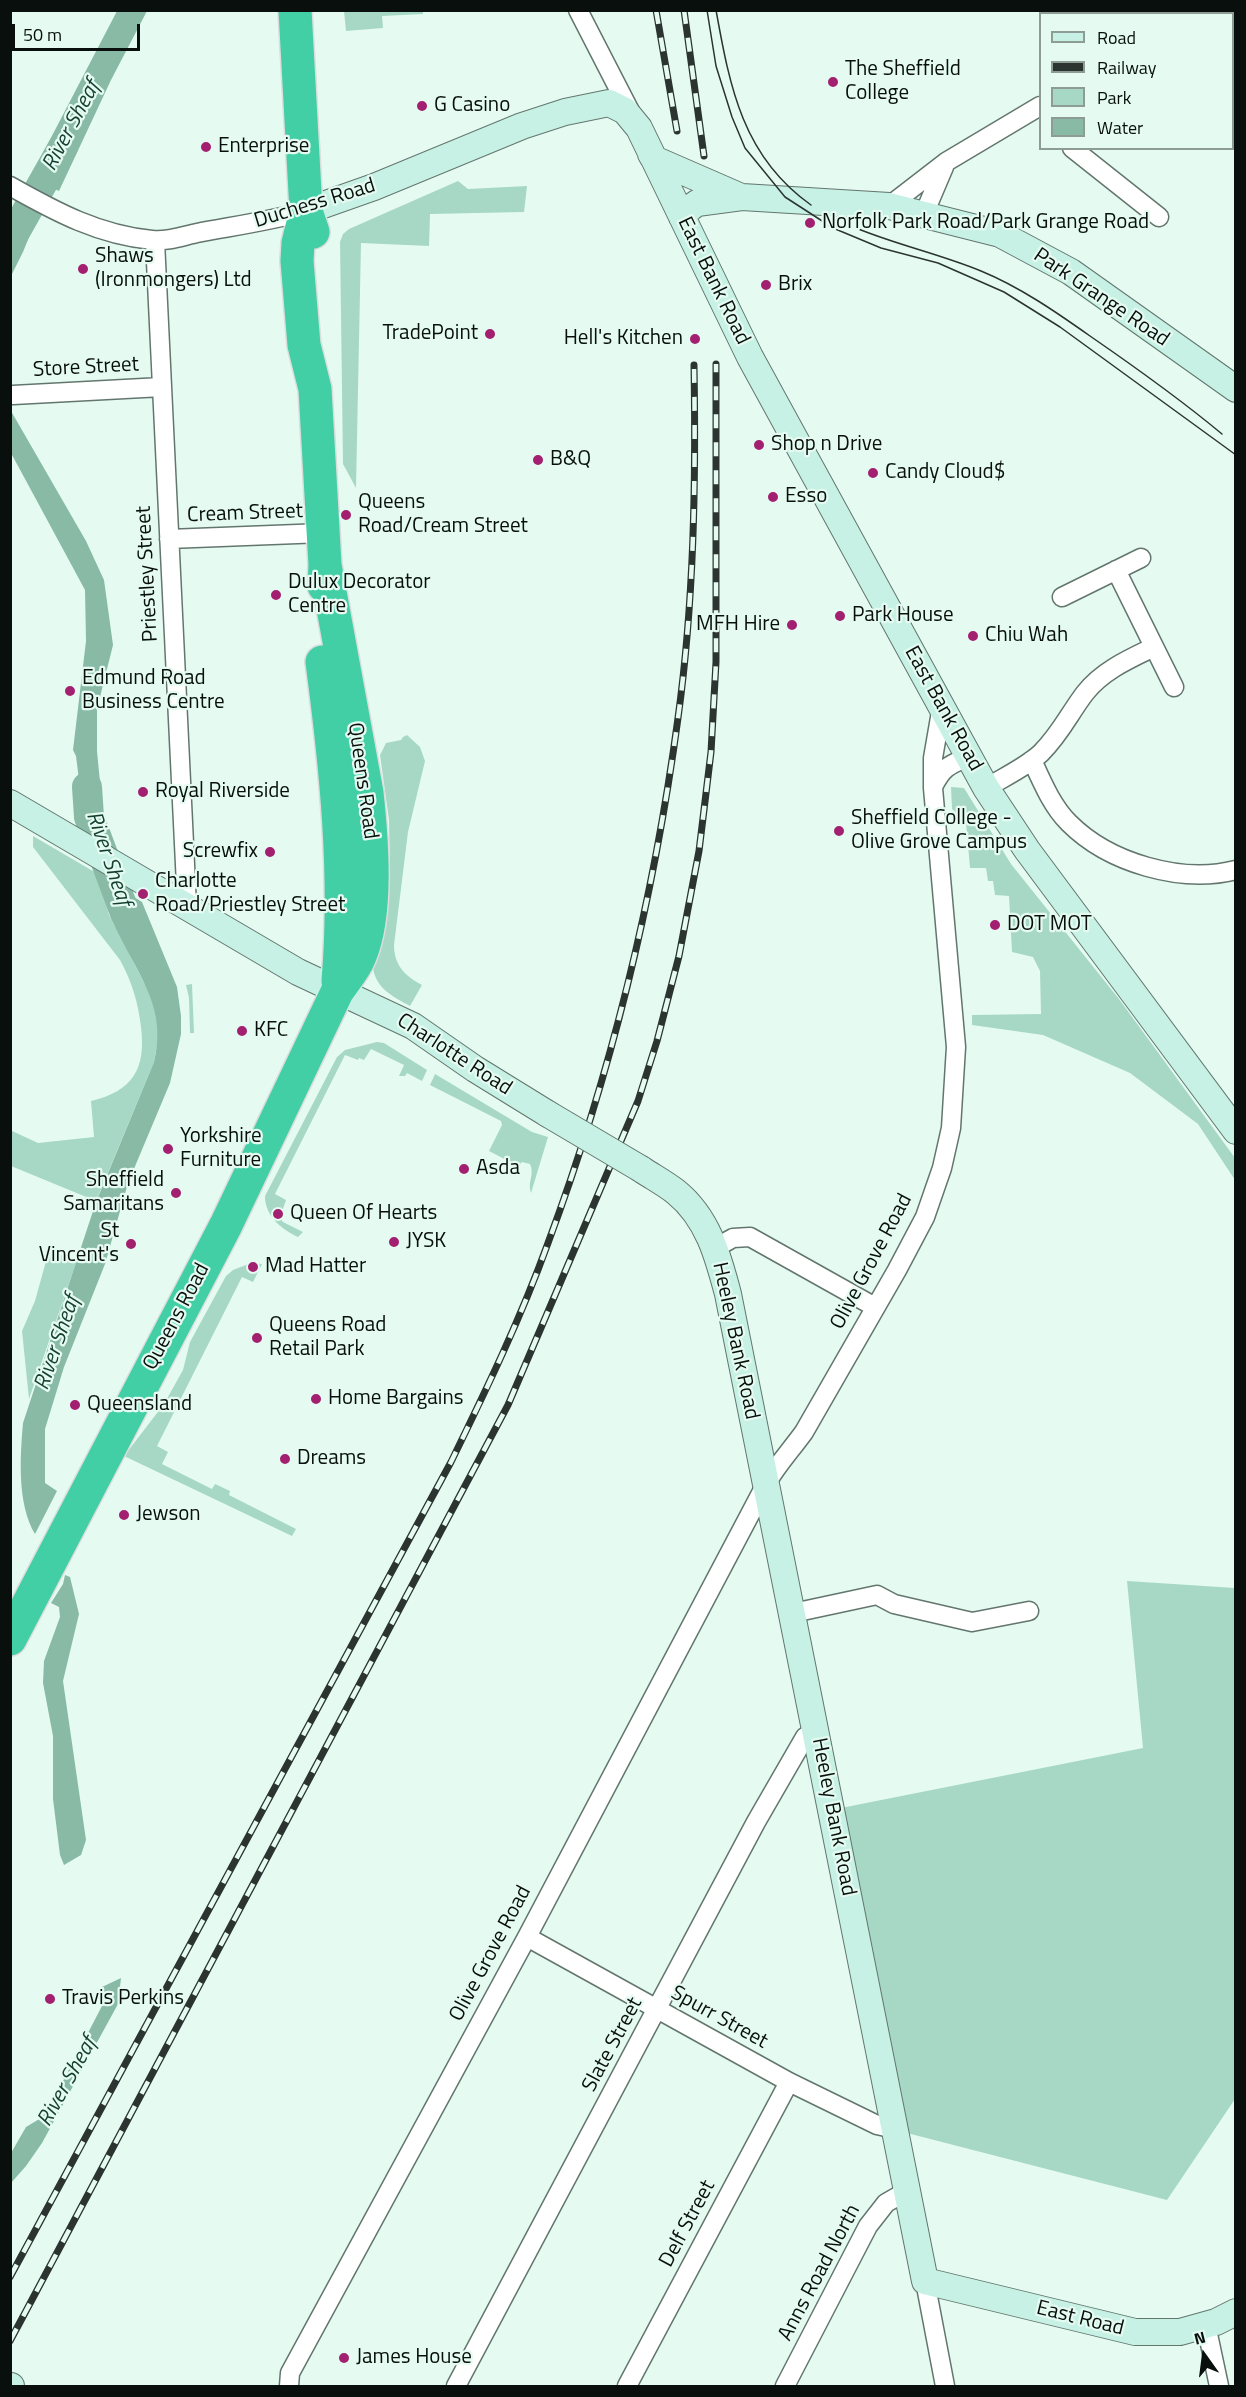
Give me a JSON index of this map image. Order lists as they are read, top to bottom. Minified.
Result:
{"streets":{"highway":["Queens Road"],"street":["Duchess Road","East Bank Road","Park Grange Road","Store Street","Cream Street","Priestley Street","Charlotte Road","Olive Grove Road","Heeley Bank Road","Spurr Street","Slate Street","Delf Street","Anns Road North","East Road"]},"crossings":[["Duchess Road","East Bank Road"],["Duchess Road","Priestley Street"],["Duchess Road","Queens Road"],["East Bank Road","Olive Grove Road"],["Store Street","Priestley Street"],["Cream Street","Priestley Street"],["Cream Street","Queens Road"],["Priestley Street","Charlotte Road"],["Queens Road","Charlotte Road"],["Charlotte Road","Heeley Bank Road"],["Olive Grove Road","Heeley Bank Road"],["Olive Grove Road","Spurr Street"],["Heeley Bank Road","Spurr Street"],["Heeley Bank Road","Slate Street"],["Heeley Bank Road","Anns Road North"],["Heeley Bank Road","East Road"],["Spurr Street","Slate Street"],["Spurr Street","Delf Street"]],"water":["River Sheaf"],"places":["The Sheffield College","G Casino","Enterprise","Norfolk Park Road/Park Grange Road","Shaws (Ironmongers) Ltd","Brix","TradePoint","Hell's Kitchen","Shop n Drive","B&Q","Candy Cloud$","Esso","Queens Road/Cream Street","Dulux Decorator Centre","Park House","MFH Hire","Chiu Wah","Edmund Road Business Centre","Royal Riverside","Sheffield College - Olive Grove Campus","Screwfix","Charlotte Road/Priestley Street","DOT MOT","KFC","Yorkshire Furniture","Asda","Sheffield Samaritans","Queen Of Hearts","JYSK","St Vincent's","Mad Hatter","Queens Road Retail Park","Home Bargains","Queensland","Dreams","Jewson","Travis Perkins","James House"],"legend":["Road","Railway","Park","Water"],"scale_bar":"50 m","north":"top"}
